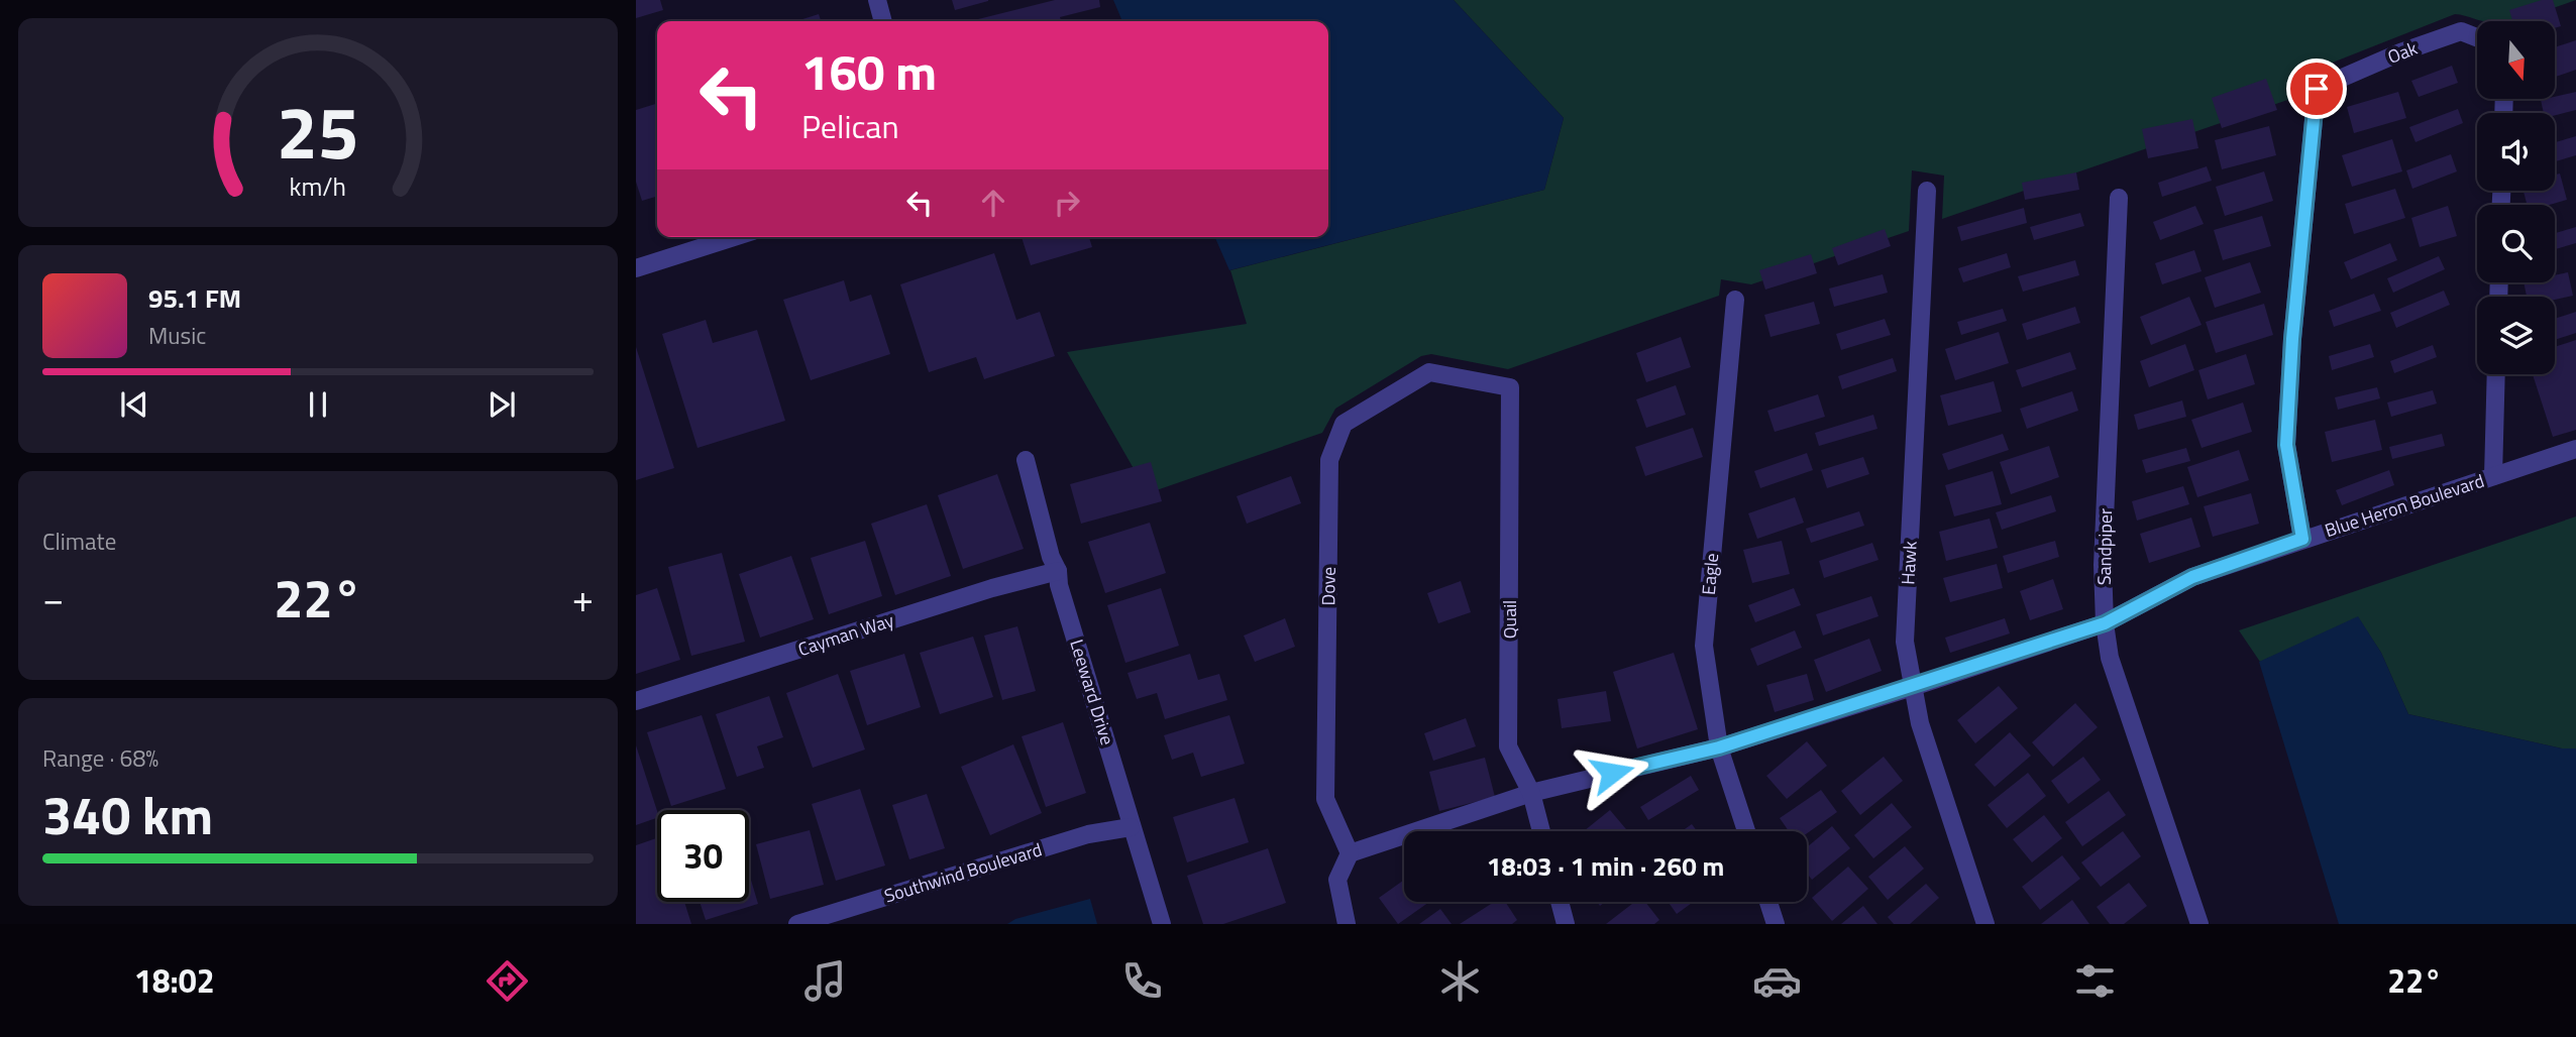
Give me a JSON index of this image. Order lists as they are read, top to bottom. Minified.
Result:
{"streets":{"street":["Oak","Blue Heron Boulevard","Sandpiper","Hawk","Eagle","Dove","Quail","Cayman Way","Leeward Drive","Southwind Boulevard"]},"crossings":[["Oak","Blue Heron Boulevard"],["Blue Heron Boulevard","Sandpiper"],["Blue Heron Boulevard","Hawk"],["Blue Heron Boulevard","Eagle"],["Blue Heron Boulevard","Dove"],["Blue Heron Boulevard","Quail"],["Dove","Quail"],["Cayman Way","Leeward Drive"],["Leeward Drive","Southwind Boulevard"]],"north":"bottom","page":{"turn":["160 m","Pelican"],"song":["95.1 FM","Music"],"tile":["Climate",["Range · 68%","340 km"]],"heat":["−","22°","+"],"limit":"30","trip":"18:03 · 1 min · 260 m","tabs":["18:02","22°"],"gauge":["25","km/h"]}}
